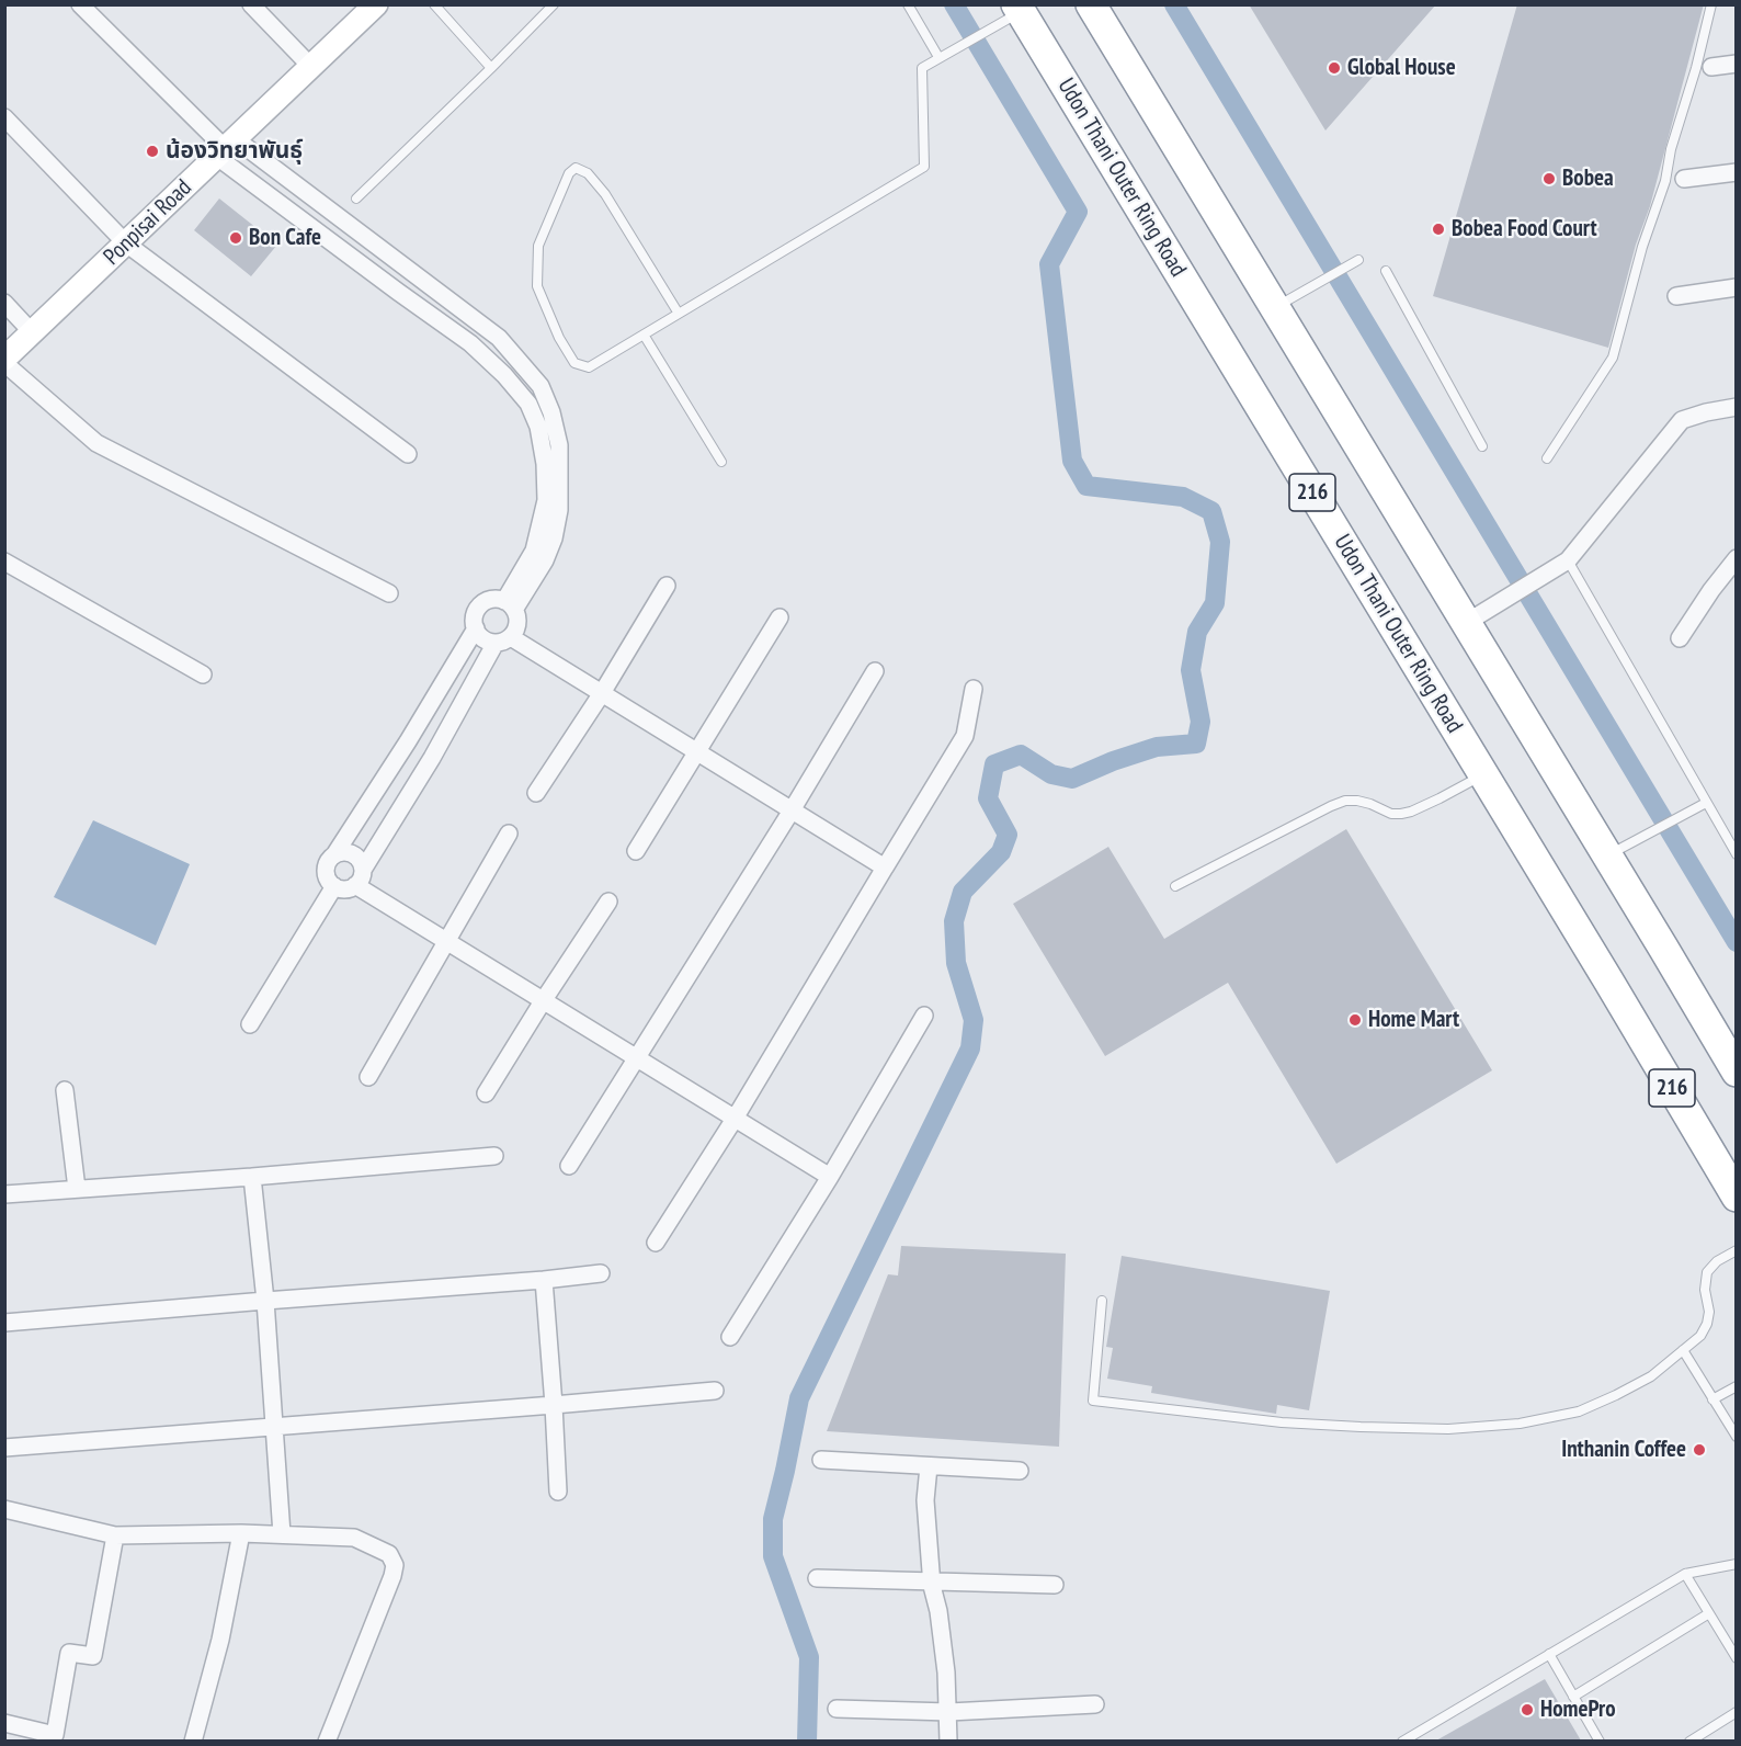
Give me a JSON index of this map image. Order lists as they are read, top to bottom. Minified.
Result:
{"streets":{"highway":["Udon Thani Outer Ring Road","216"],"street":["Ponpisai Road"]},"places":["Global House","น้องวิทยาพันธุ์","Bobea","Bobea Food Court","Bon Cafe","Home Mart","Inthanin Coffee","HomePro"]}
